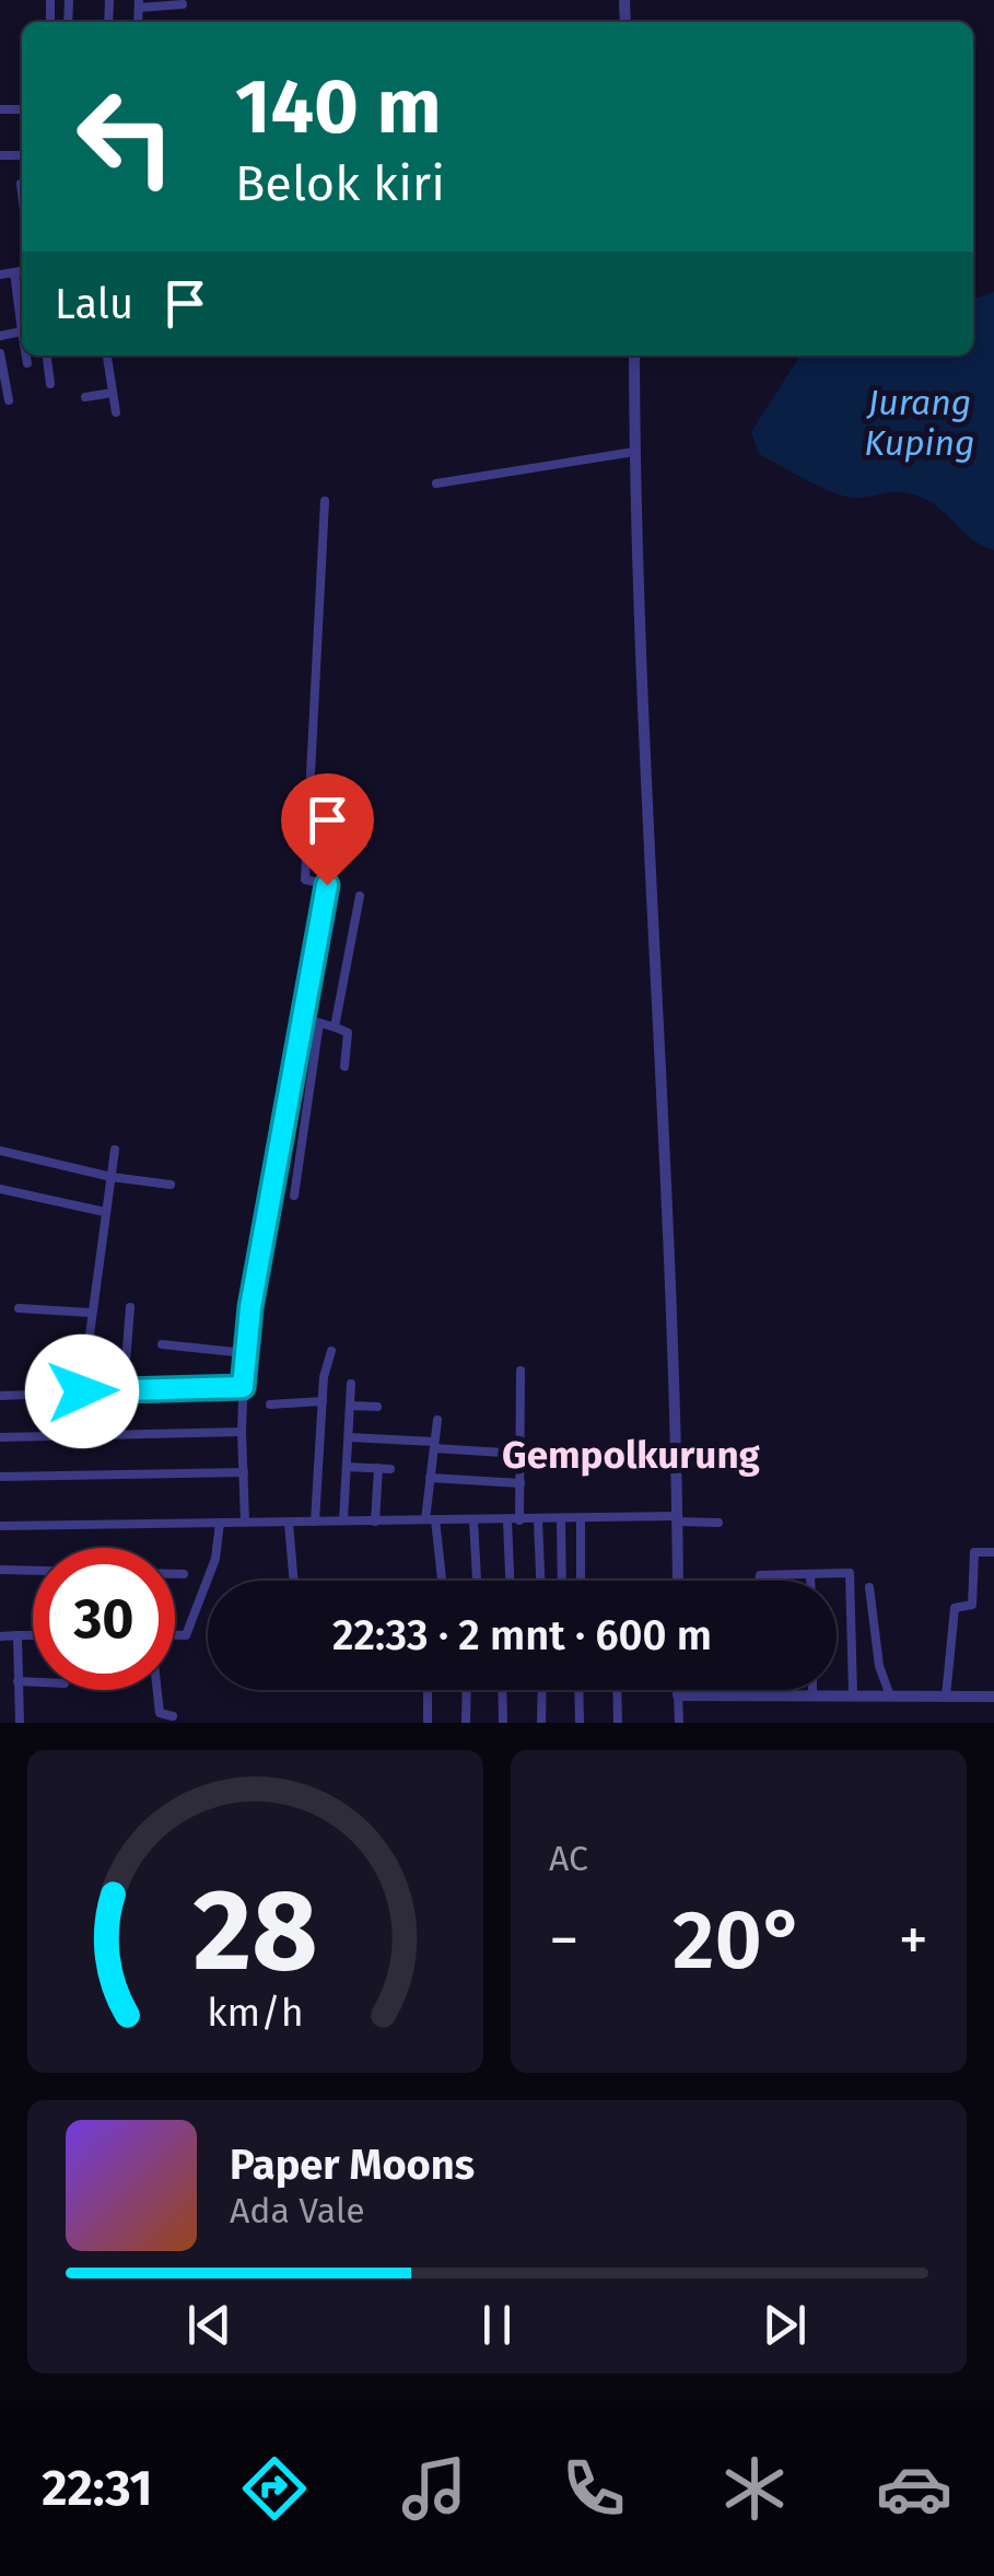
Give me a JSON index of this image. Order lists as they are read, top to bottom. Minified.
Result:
{"districts":["Gempolkurung"],"water":["Jurang Kuping"],"page":{"turn":["140 m","Belok kiri"],"then":"Lalu","limit":"30","trip":"22:33 · 2 mnt · 600 m","tile":"AC","heat":["−","20°","+"],"song":["Paper Moons","Ada Vale"],"tabs":"22:31","gauge":["28","km/h"]}}
